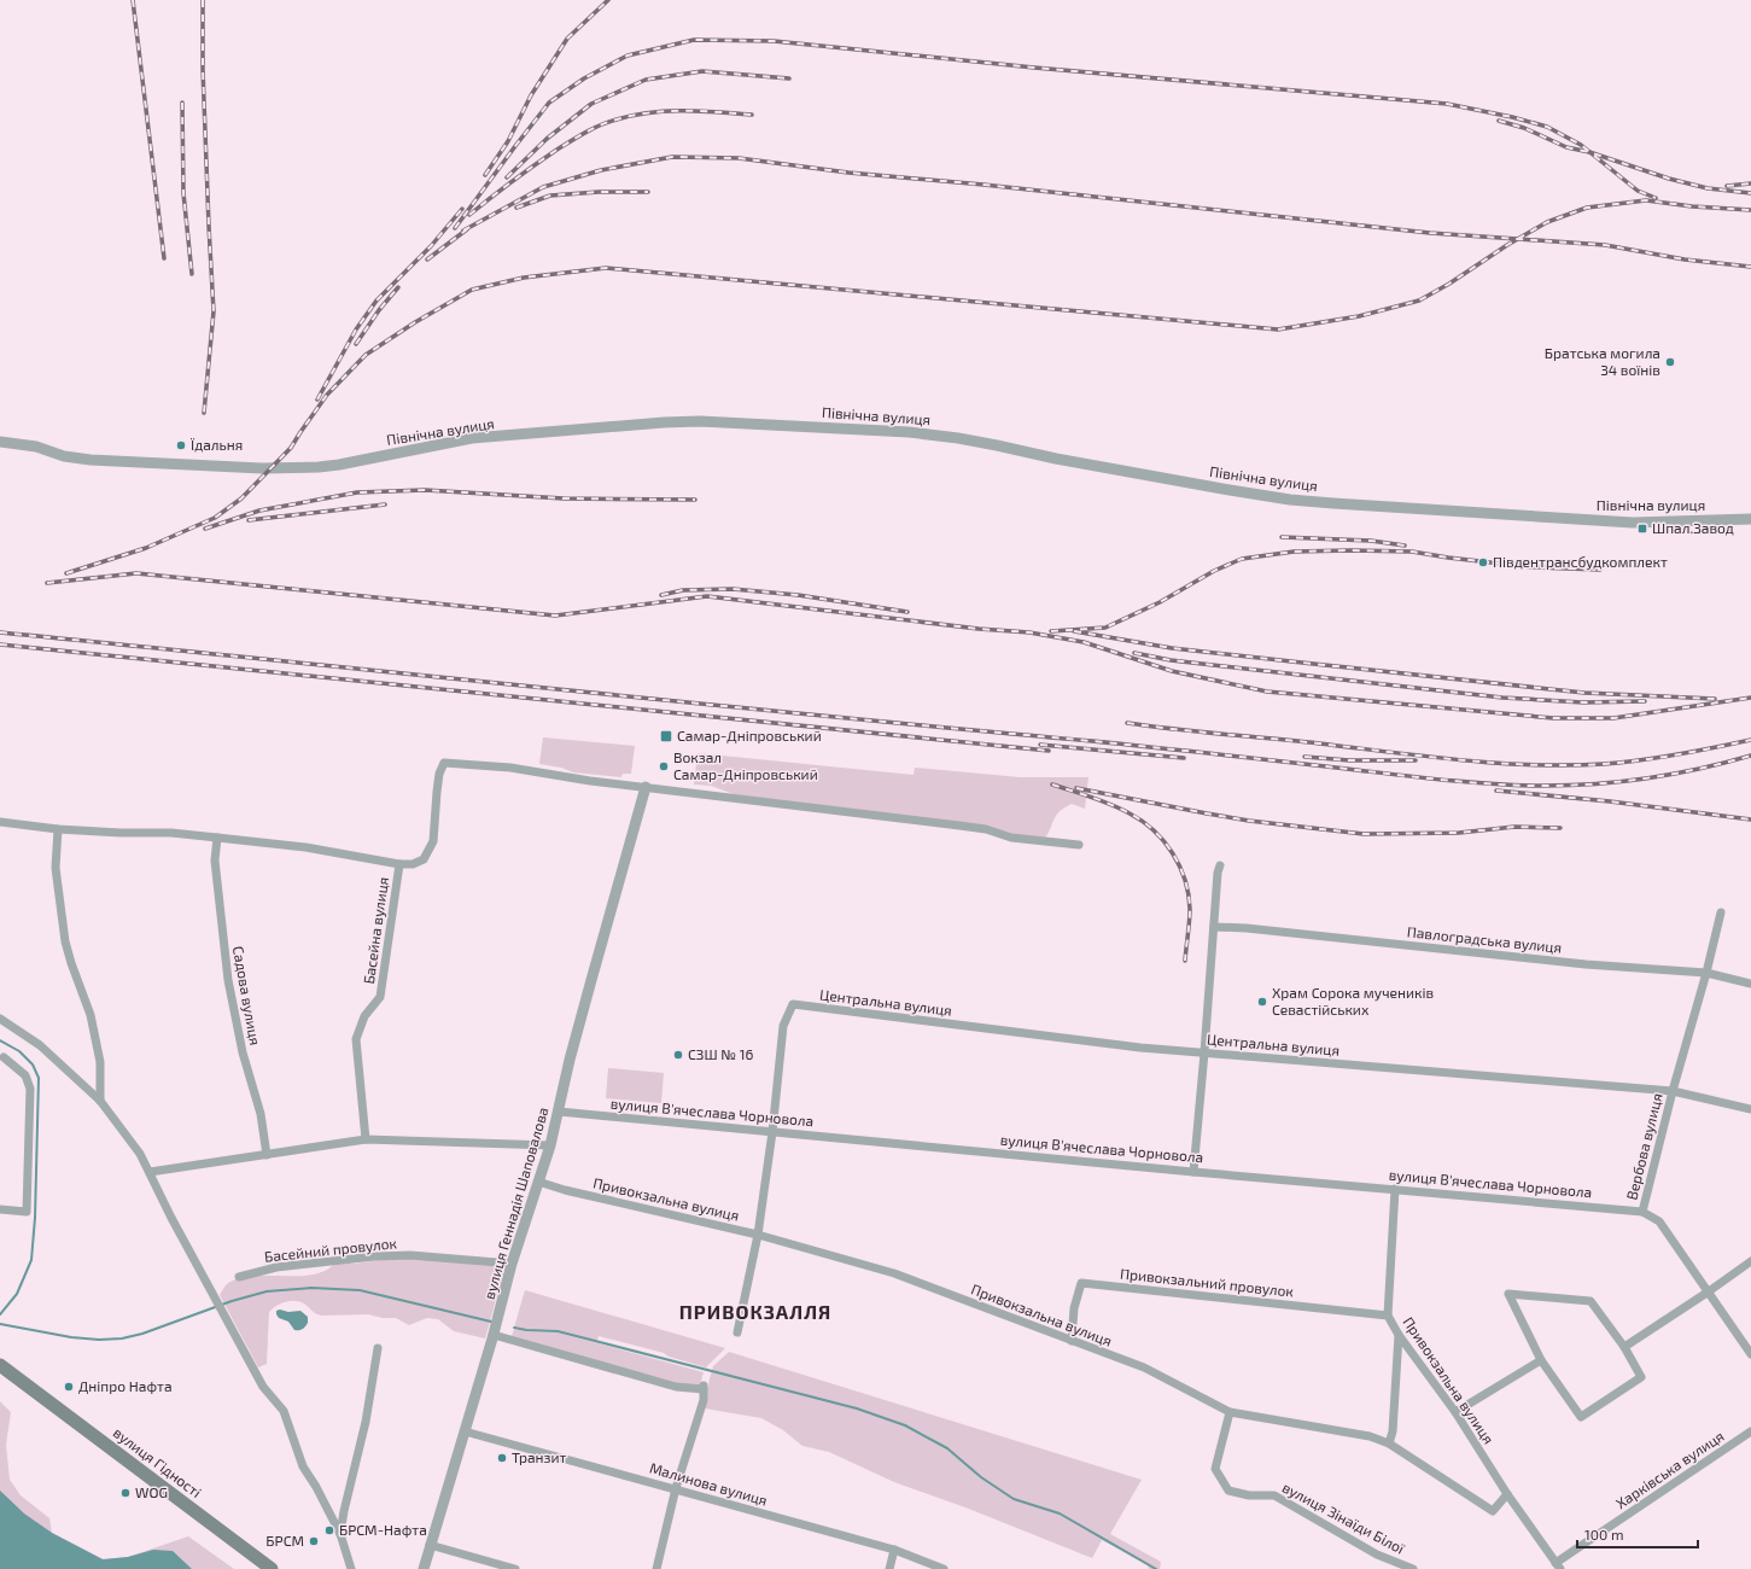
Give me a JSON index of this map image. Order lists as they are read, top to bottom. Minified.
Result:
{"streets":{"main road":["вулиця Гідності"],"street":["Північна вулиця","Басейна вулиця","Павлоградська вулиця","Садова вулиця","Центральна вулиця","вулиця В'ячеслава Чорновола","Вербова вулиця","Привокзальна вулиця","вулиця Геннадія Шаповалова","Басейний провулок","Привокзальний провулок","Харківська вулиця","Малинова вулиця","вулиця Зінаїди Білої"]},"crossings":[["Павлоградська вулиця","Вербова вулиця"],["Центральна вулиця","вулиця В'ячеслава Чорновола"],["Центральна вулиця","Вербова вулиця"],["вулиця В'ячеслава Чорновола","Вербова вулиця"],["вулиця В'ячеслава Чорновола","Привокзальна вулиця"],["вулиця В'ячеслава Чорновола","вулиця Геннадія Шаповалова"],["Привокзальна вулиця","вулиця Геннадія Шаповалова"],["Привокзальна вулиця","Привокзальний провулок"],["Привокзальна вулиця","Харківська вулиця"],["Привокзальна вулиця","вулиця Зінаїди Білої"],["вулиця Геннадія Шаповалова","Басейний провулок"],["вулиця Геннадія Шаповалова","Малинова вулиця"]],"districts":["ПРИВОКЗАЛЛЯ"],"places":{"other":["Братська могила 34 воїнів","Їдальня","Південтрансбудкомплект","Вокзал Самар-Дніпровський","Храм Сорока мучеників Севастійських","СЗШ № 16","Дніпро Нафта","Транзит","WOG","БРСМ-Нафта","БРСМ"],"transit":["Шпал.Завод","Самар-Дніпровський"]},"scale_bar":"100 m"}
